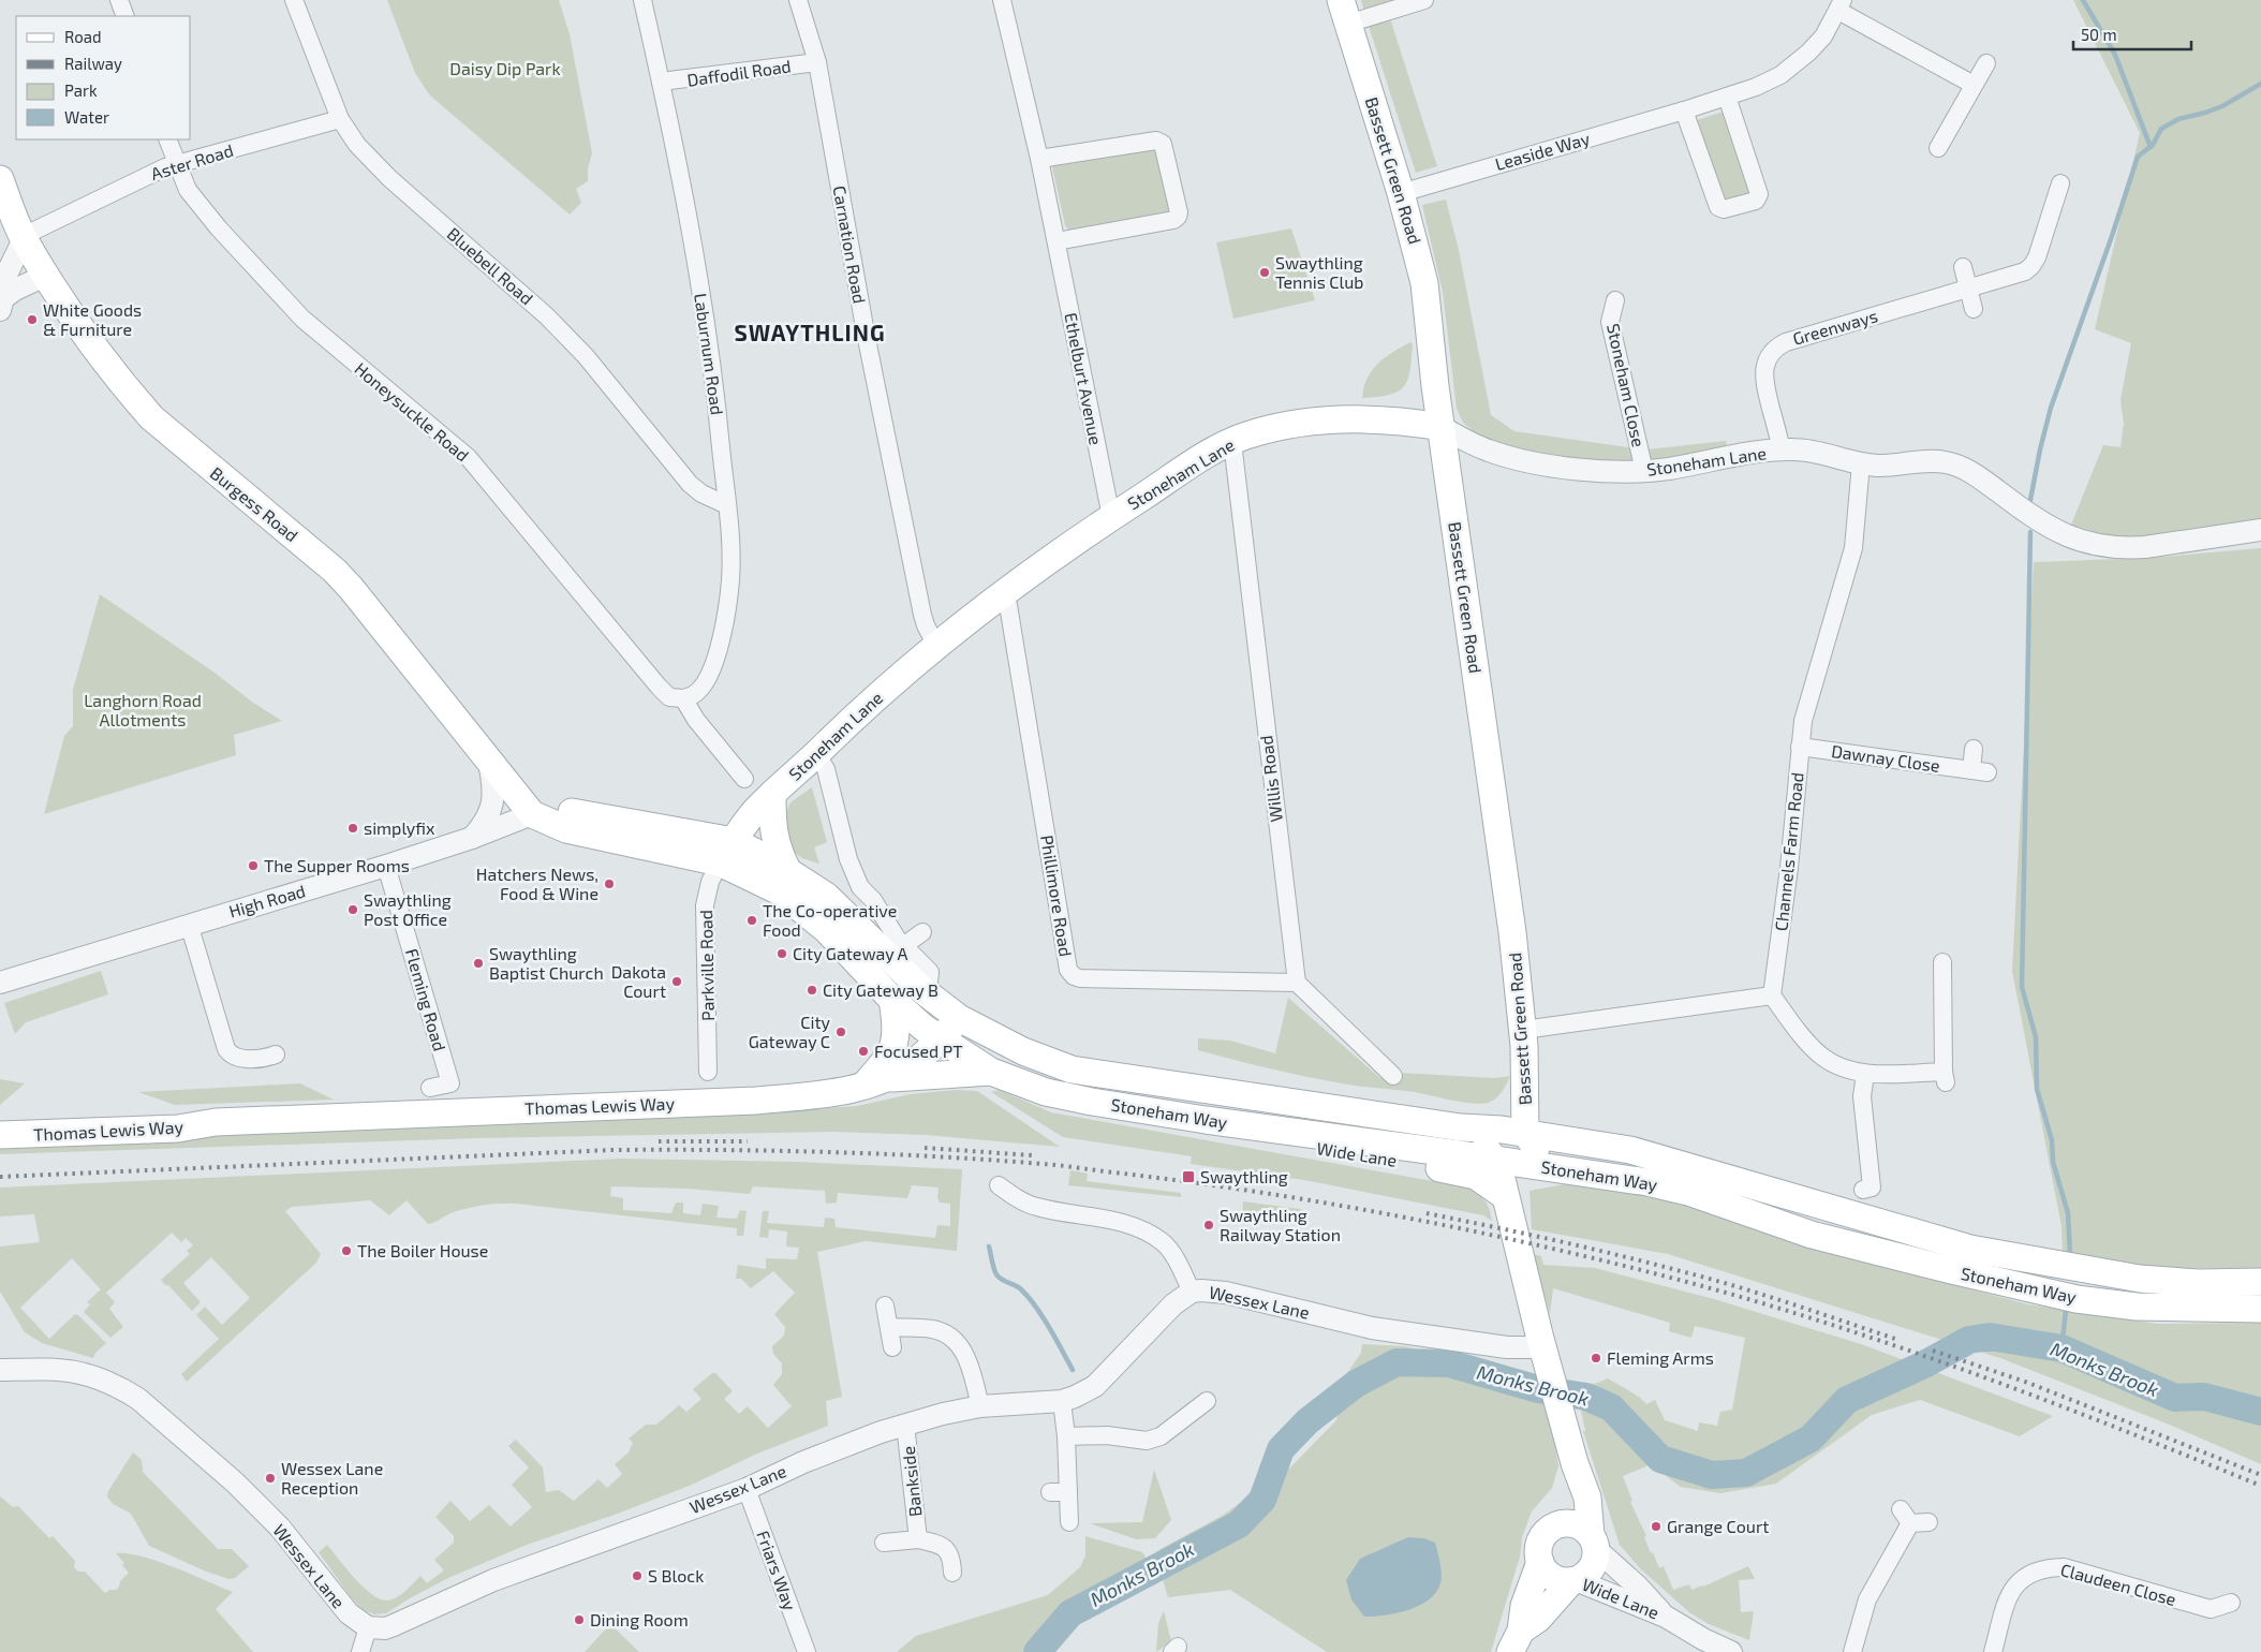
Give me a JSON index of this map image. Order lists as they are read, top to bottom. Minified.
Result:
{"streets":{"main road":["Bassett Green Road","Stoneham Lane","Burgess Road","High Road","Thomas Lewis Way","Stoneham Way","Wide Lane"],"street":["Daffodil Road","Leaside Way","Aster Road","Carnation Road","Bluebell Road","Greenways","Laburnum Road","Ethelburt Avenue","Stoneham Close","Honeysuckle Road","Dawnay Close","Willis Road","Channels Farm Road","Phillimore Road","Parkville Road","Fleming Road","Wessex Lane","Bankside","Friars Way","Claudeen Close"]},"crossings":[["Daffodil Road","Carnation Road"],["Daffodil Road","Laburnum Road"],["Leaside Way","Bassett Green Road"],["Aster Road","Bluebell Road"],["Aster Road","Honeysuckle Road"],["Aster Road","Burgess Road"],["Bassett Green Road","Stoneham Lane"],["Bassett Green Road","Stoneham Way"],["Carnation Road","Stoneham Lane"],["Bluebell Road","Laburnum Road"],["Greenways","Stoneham Lane"],["Laburnum Road","Honeysuckle Road"],["Ethelburt Avenue","Stoneham Lane"],["Stoneham Close","Stoneham Lane"],["Stoneham Lane","Willis Road"],["Stoneham Lane","Channels Farm Road"],["Stoneham Lane","Phillimore Road"],["Stoneham Lane","High Road"],["Stoneham Lane","Parkville Road"],["Stoneham Lane","Stoneham Way"],["Burgess Road","High Road"],["Dawnay Close","Channels Farm Road"],["Willis Road","Phillimore Road"],["High Road","Parkville Road"],["High Road","Fleming Road"],["High Road","Stoneham Way"],["Parkville Road","Stoneham Way"],["Thomas Lewis Way","Stoneham Way"],["Stoneham Way","Wide Lane"],["Wessex Lane","Bankside"],["Wessex Lane","Friars Way"]],"districts":["SWAYTHLING"],"water":["Monks Brook"],"parks":["Daisy Dip Park","Langhorn Road Allotments"],"places":{"other":["Swaythling Tennis Club","White Goods & Furniture","simplyfix","The Supper Rooms","Hatchers News, Food & Wine","Swaythling Post Office","The Co-operative Food","City Gateway A","Swaythling Baptist Church","Dakota Court","City Gateway B","City Gateway C","Focused PT","Swaythling Railway Station","The Boiler House","Fleming Arms","Wessex Lane Reception","Grange Court","S Block","Dining Room"],"transit":["Swaythling"]},"legend":["Road","Railway","Park","Water"],"scale_bar":"50 m"}
